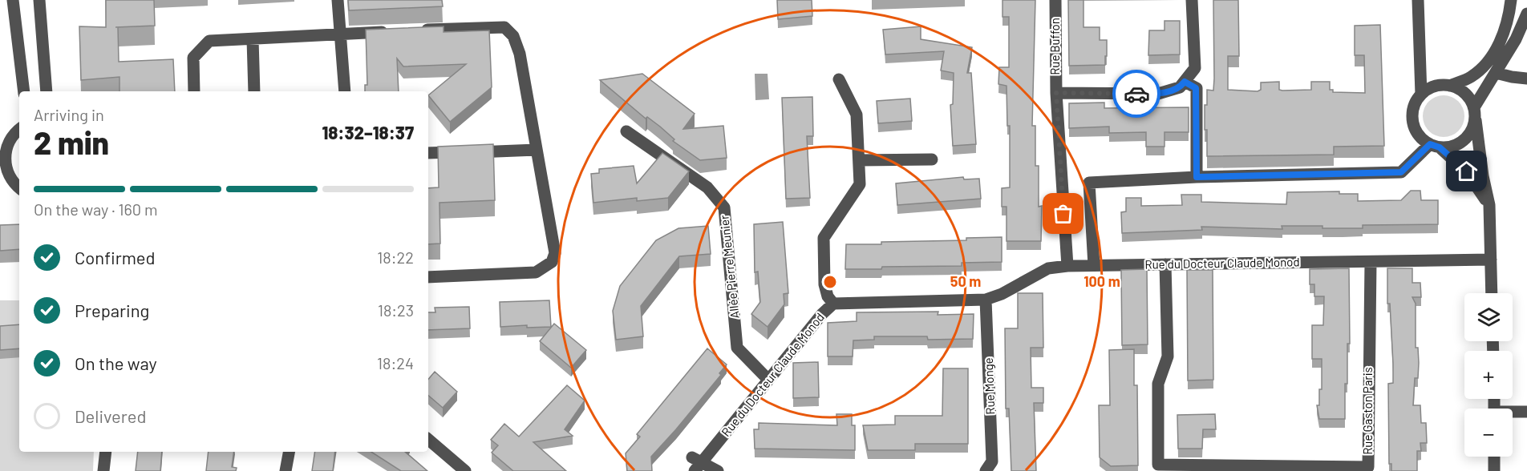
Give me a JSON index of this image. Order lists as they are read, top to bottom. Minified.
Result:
{"streets":{"street":["Rue Buffon","Rue du Docteur Claude Monod","Allée Pierre Meunier","Rue Monge","Rue Gaston Paris"]},"crossings":[["Rue Buffon","Rue du Docteur Claude Monod"],["Rue du Docteur Claude Monod","Allée Pierre Meunier"],["Rue du Docteur Claude Monod","Rue Monge"],["Rue du Docteur Claude Monod","Rue Gaston Paris"]],"page":{"heading":["2 min","Arriving in","18:32–18:37"],"bar":"On the way · 160 m","list":[["Confirmed","18:22"],["Preparing","18:23"],["On the way","18:24"],"Delivered"],"map_buttons":["+","−"]},"rings":["50 m","100 m"]}
